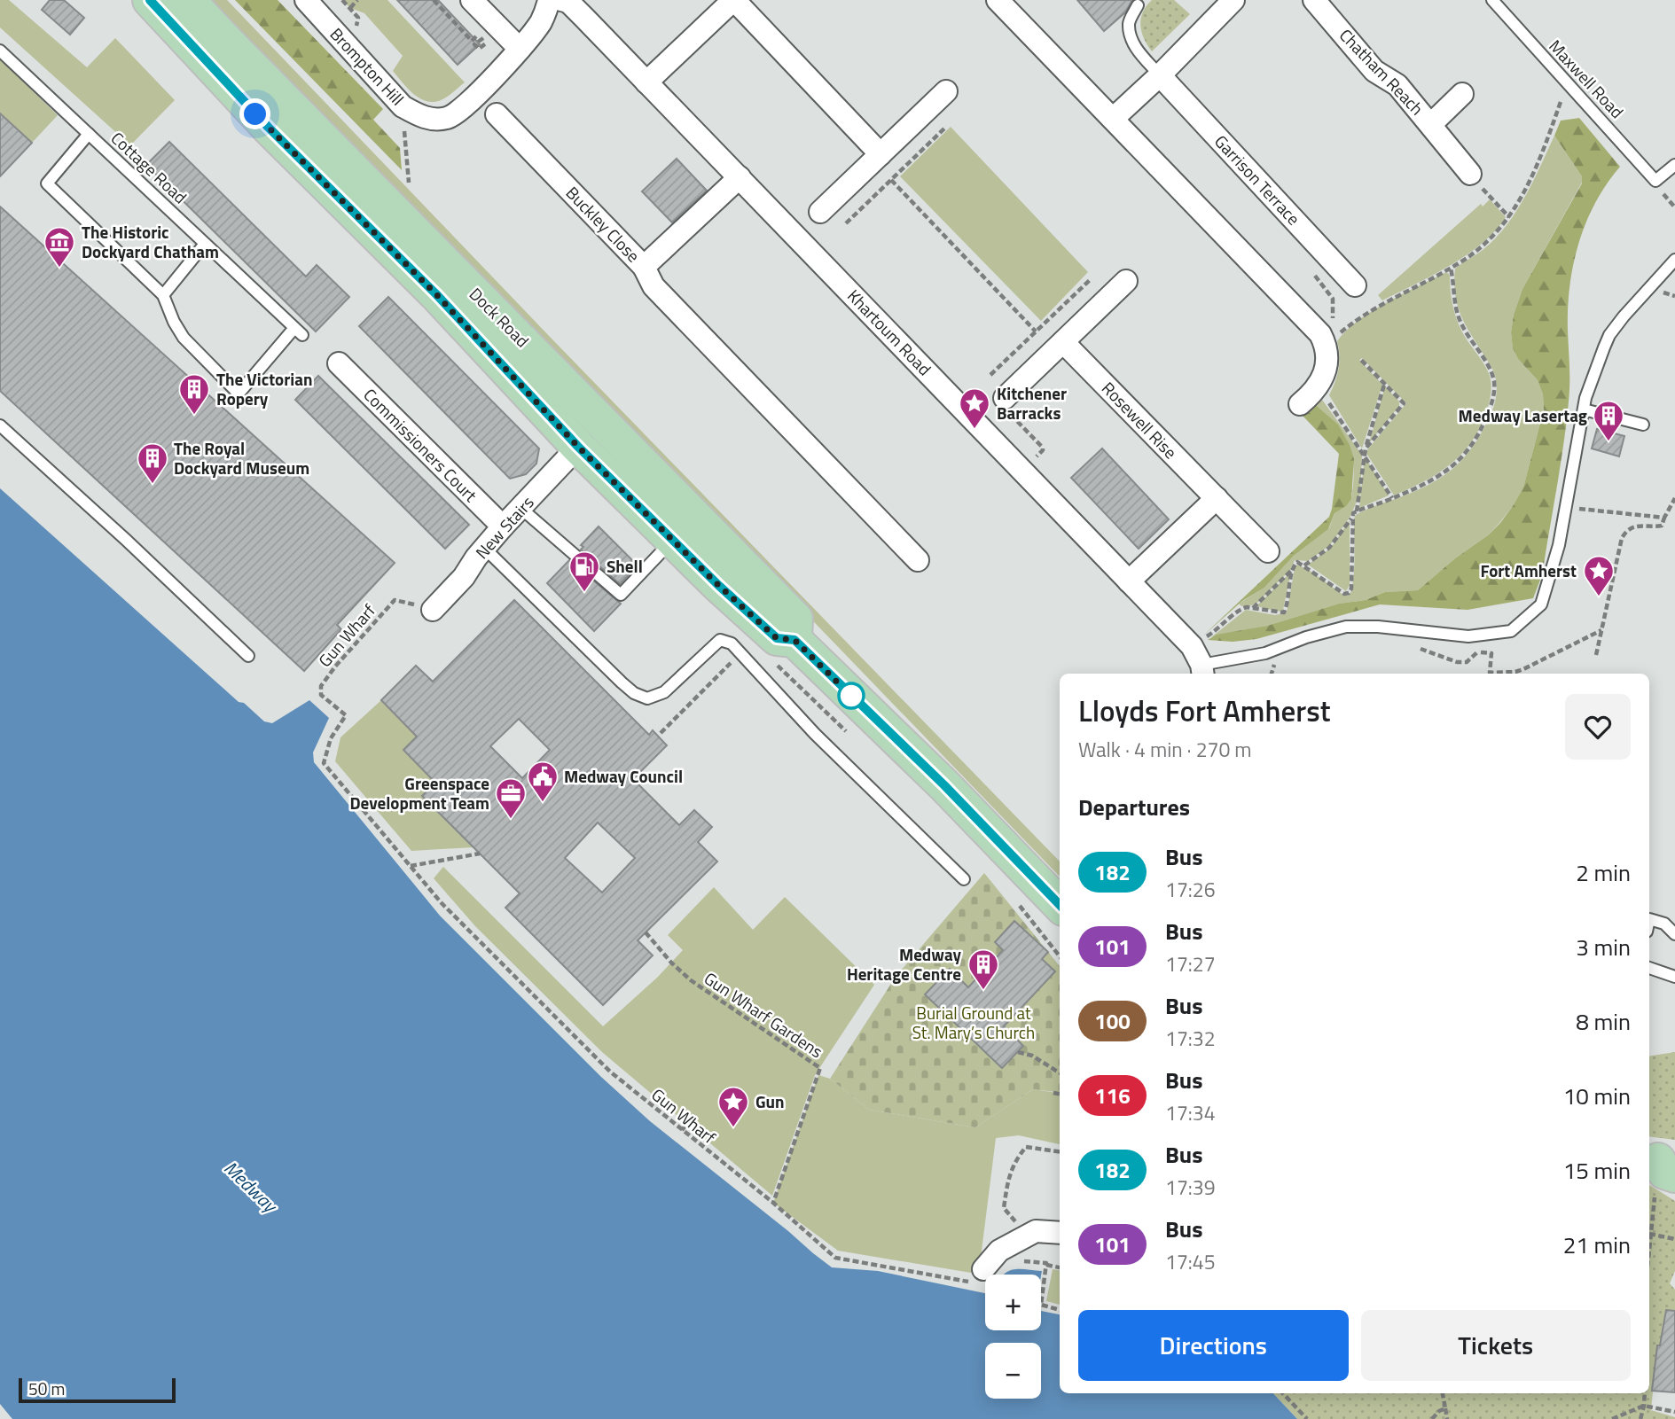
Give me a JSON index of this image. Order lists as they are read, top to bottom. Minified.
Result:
{"streets":{"main road":["Dock Road"],"street":["Brompton Hill","Chatham Reach","Garrison Terrace","Buckley Close","Khartoum Road","Rosewell Rise","Commissioners Court","New Stairs"],"lane":["Maxwell Road","Cottage Road"],"path":["Gun Wharf","Gun Wharf Gardens"]},"crossings":[["Buckley Close","Khartoum Road"],["Dock Road","New Stairs"],["Commissioners Court","New Stairs"],["New Stairs","Gun Wharf"],["Gun Wharf","Gun Wharf Gardens"]],"water":["Medway"],"parks":["Burial Ground at St. Mary’s Church"],"places":{"museum":["The Historic Dockyard Chatham"],"building":["The Victorian Ropery","Medway Lasertag","The Royal Dockyard Museum","Medway Heritage Centre"],"place":["Kitchener Barracks","Fort Amherst","Gun"],"fuel station":["Shell"],"public building":["Medway Council"],"office":["Greenspace Development Team"]},"lines":["bus line 182"],"scale_bar":"50 m","page":{"heading":[["Lloyds Fort Amherst","Walk · 4 min · 270 m"],"Departures"],"list":[{"mark":"182","name":"Bus","note":"17:26","value":"2 min"},{"mark":"101","name":"Bus","note":"17:27","value":"3 min"},{"mark":"100","name":"Bus","note":"17:32","value":"8 min"},{"mark":"116","name":"Bus","note":"17:34","value":"10 min"},{"mark":"182","name":"Bus","note":"17:39","value":"15 min"},{"mark":"101","name":"Bus","note":"17:45","value":"21 min"}],"map_buttons":["+","−"],"buttons":["Directions","Tickets"],"scale":"50 m"}}
